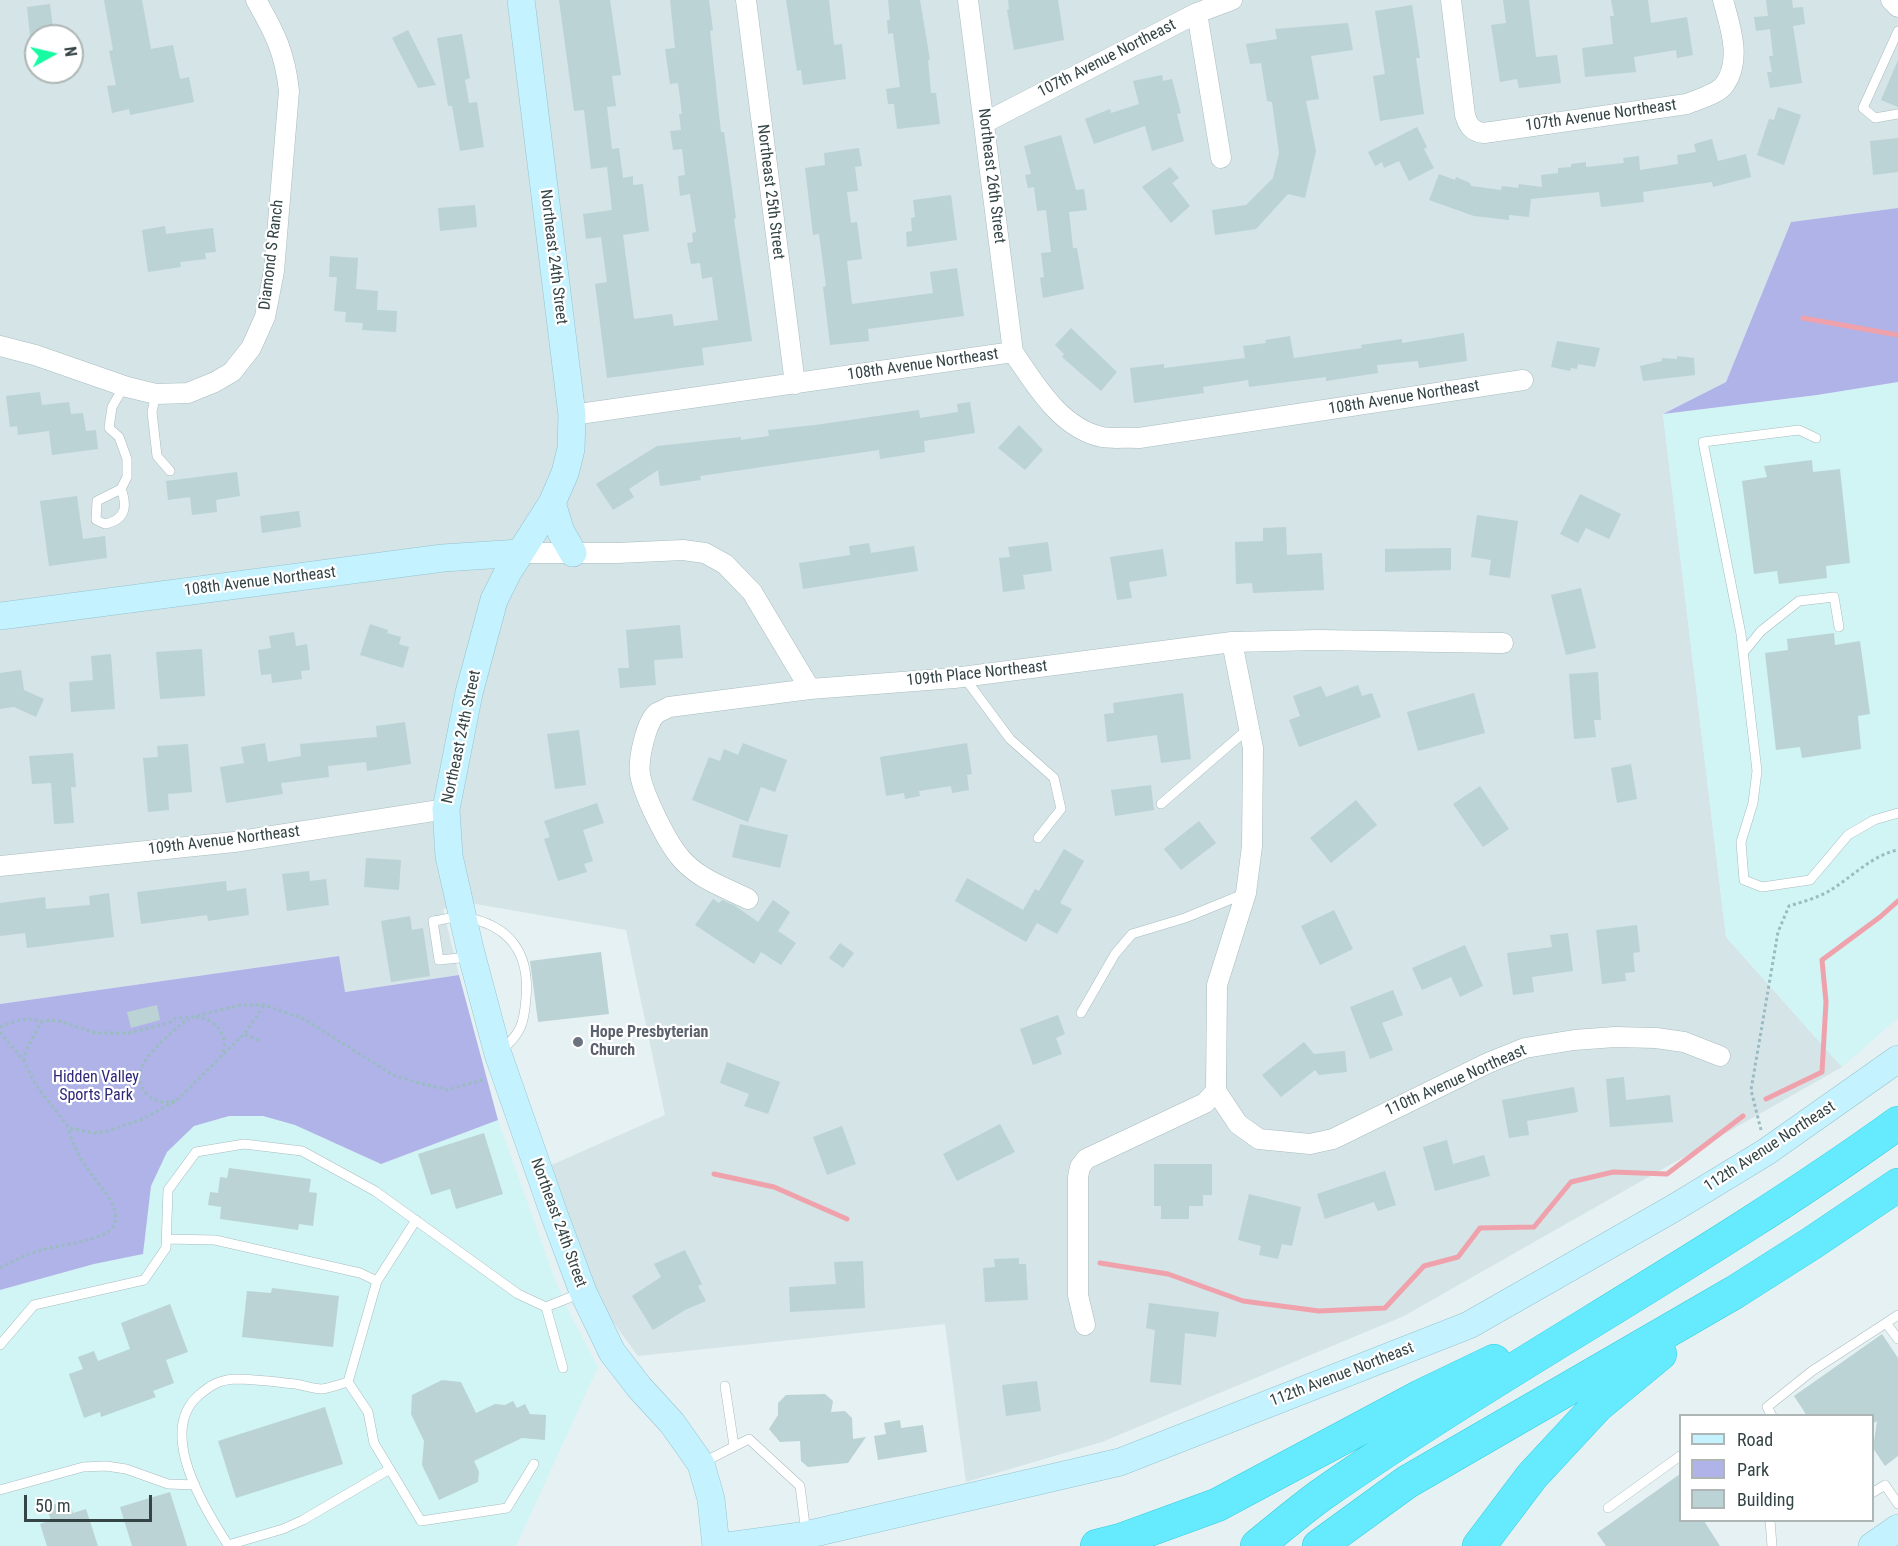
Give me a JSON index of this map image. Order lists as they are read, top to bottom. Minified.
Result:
{"streets":{"main road":["Northeast 24th Street","108th Avenue Northeast","112th Avenue Northeast"],"street":["107th Avenue Northeast","Northeast 26th Street","Northeast 25th Street","Diamond S Ranch","109th Place Northeast","109th Avenue Northeast","110th Avenue Northeast"]},"crossings":[["107th Avenue Northeast","Northeast 26th Street"],["Northeast 26th Street","108th Avenue Northeast"],["Northeast 25th Street","108th Avenue Northeast"],["Northeast 24th Street","108th Avenue Northeast"],["Northeast 24th Street","109th Avenue Northeast"]],"parks":["Hidden Valley Sports Park"],"places":["Hope Presbyterian Church"],"legend":["Road","Park","Building"],"scale_bar":"50 m","north":"right"}
